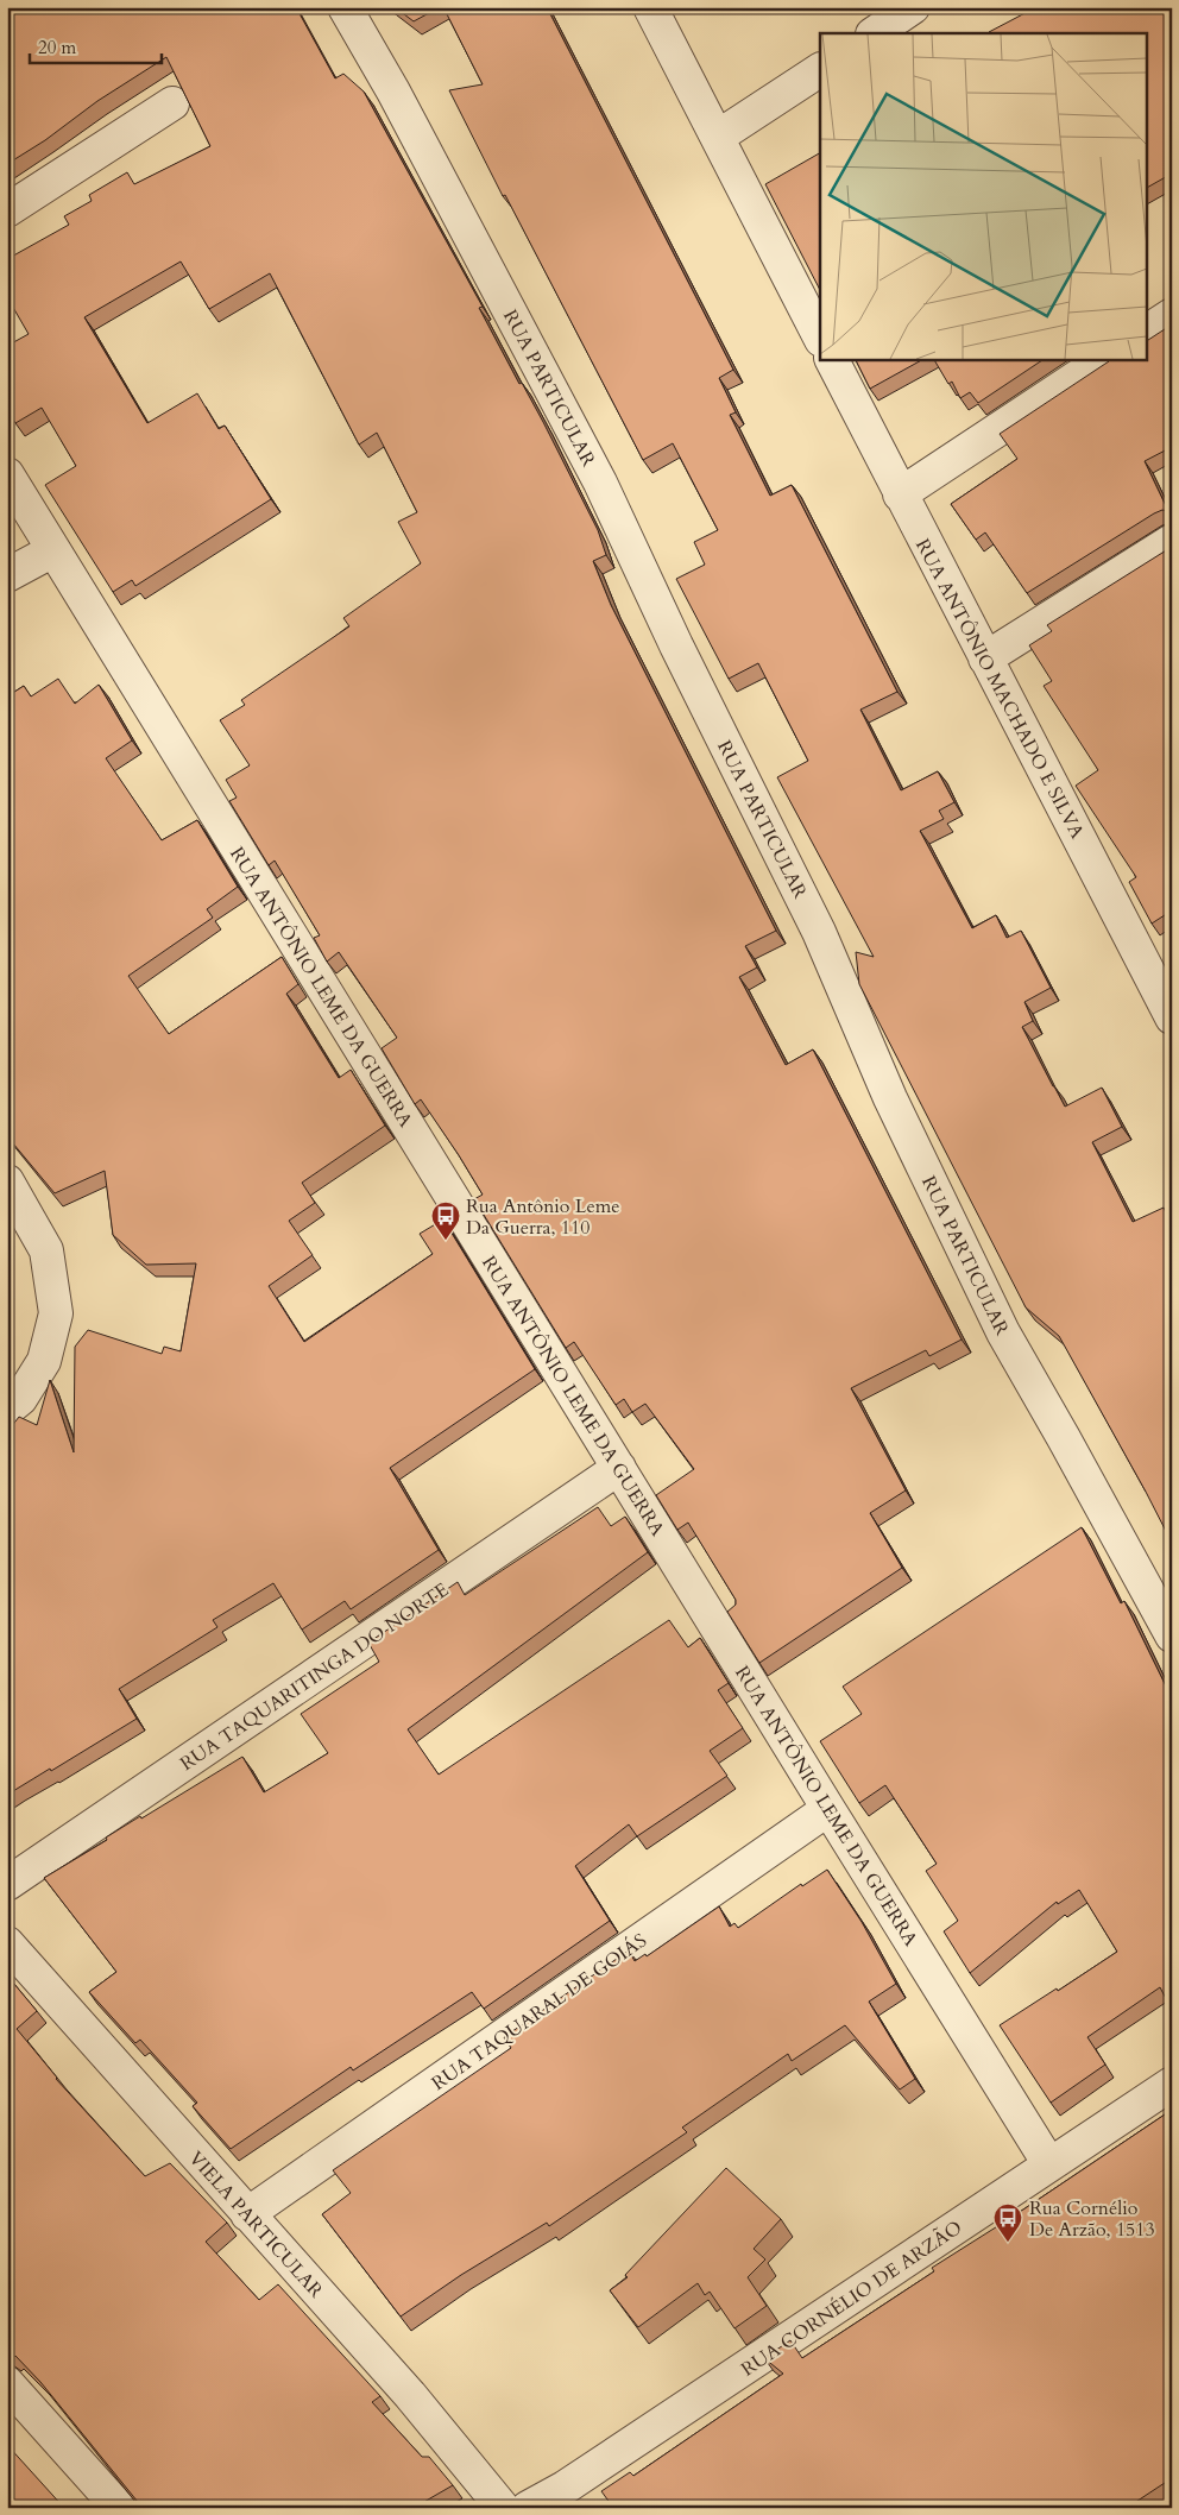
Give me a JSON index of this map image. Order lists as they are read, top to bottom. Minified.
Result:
{"streets":{"street":["RUA PARTICULAR","RUA ANTÔNIO MACHADO E SILVA","RUA ANTÔNIO LEME DA GUERRA","RUA TAQUARITINGA DO NORTE","RUA TAQUARAL DE GOIÁS","VIELA PARTICULAR","RUA CORNÉLIO DE ARZÃO"]},"crossings":[["RUA ANTÔNIO LEME DA GUERRA","RUA TAQUARITINGA DO NORTE"],["RUA ANTÔNIO LEME DA GUERRA","RUA TAQUARAL DE GOIÁS"],["RUA ANTÔNIO LEME DA GUERRA","RUA CORNÉLIO DE ARZÃO"],["RUA TAQUARAL DE GOIÁS","VIELA PARTICULAR"]],"places":{"bus stop":["Rua Antônio Leme Da Guerra, 110","Rua Cornélio De Arzão, 1513"]},"scale_bar":"20 m"}
